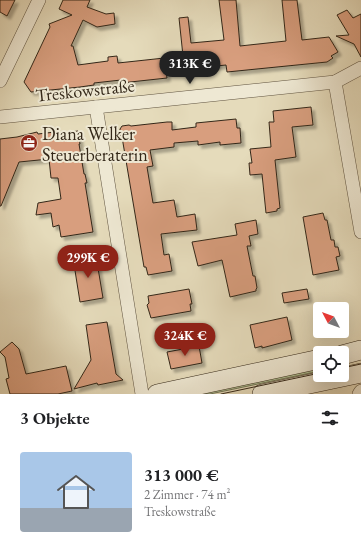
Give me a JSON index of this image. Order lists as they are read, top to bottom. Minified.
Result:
{"streets":{"street":["Treskowstraße"]},"places":{"office":["Diana Welker Steuerberaterin"]},"north":"top left","page":{"price":["313K €","299K €","324K €"],"heading":"3 Objekte","list":[{"name":"313 000 €","note":"2 Zimmer · 74 m² · Treskowstraße"}]}}
